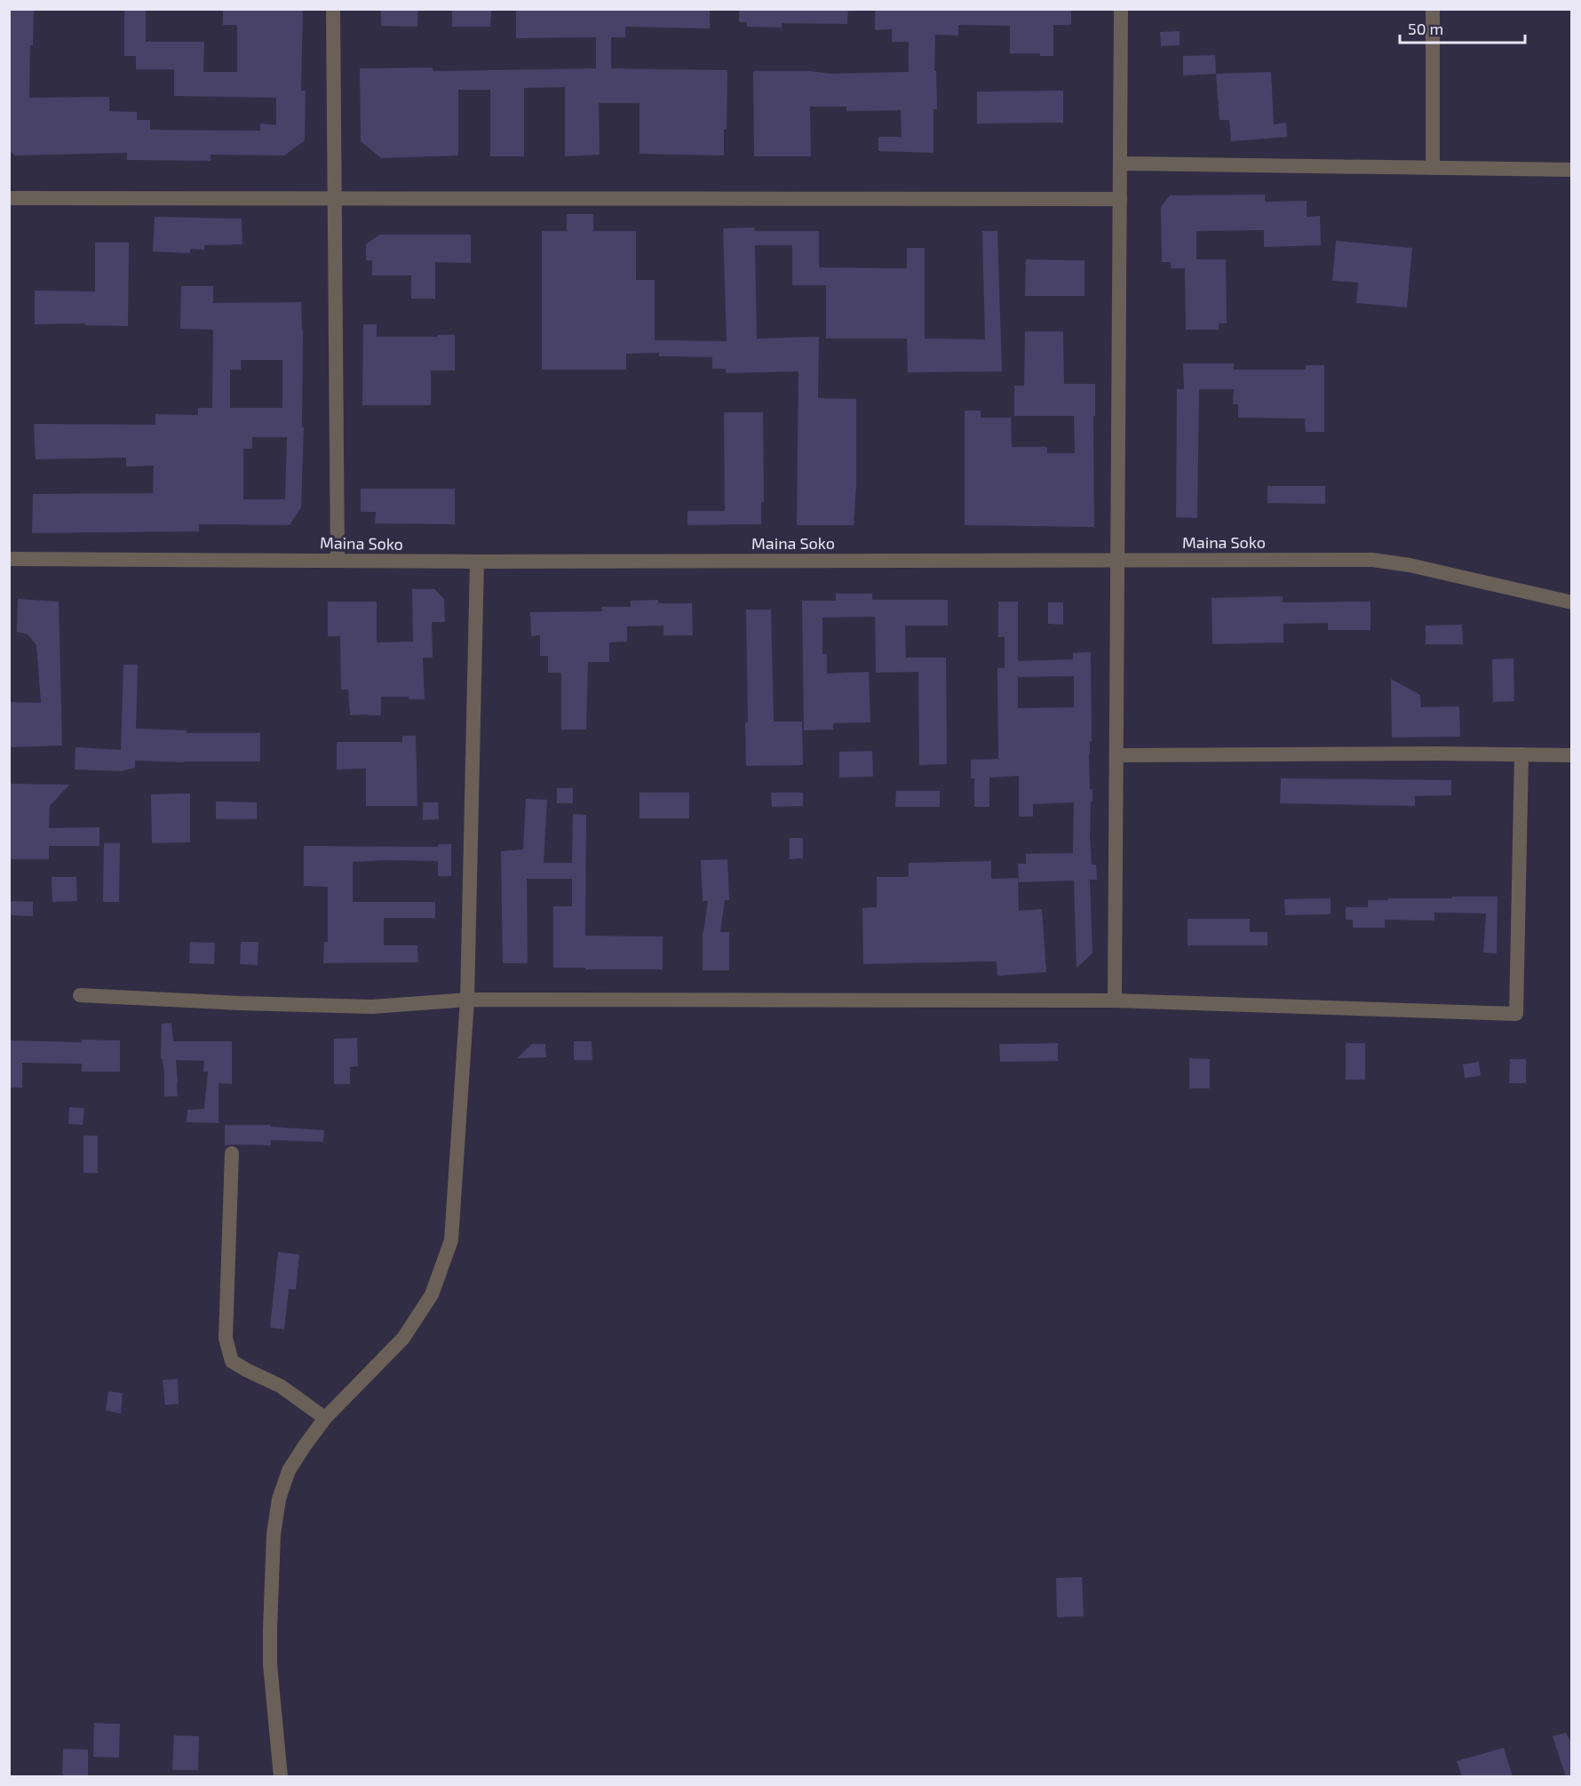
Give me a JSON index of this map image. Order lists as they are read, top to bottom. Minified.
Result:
{"streets":{"street":["Maina Soko"]},"scale_bar":"50 m"}
